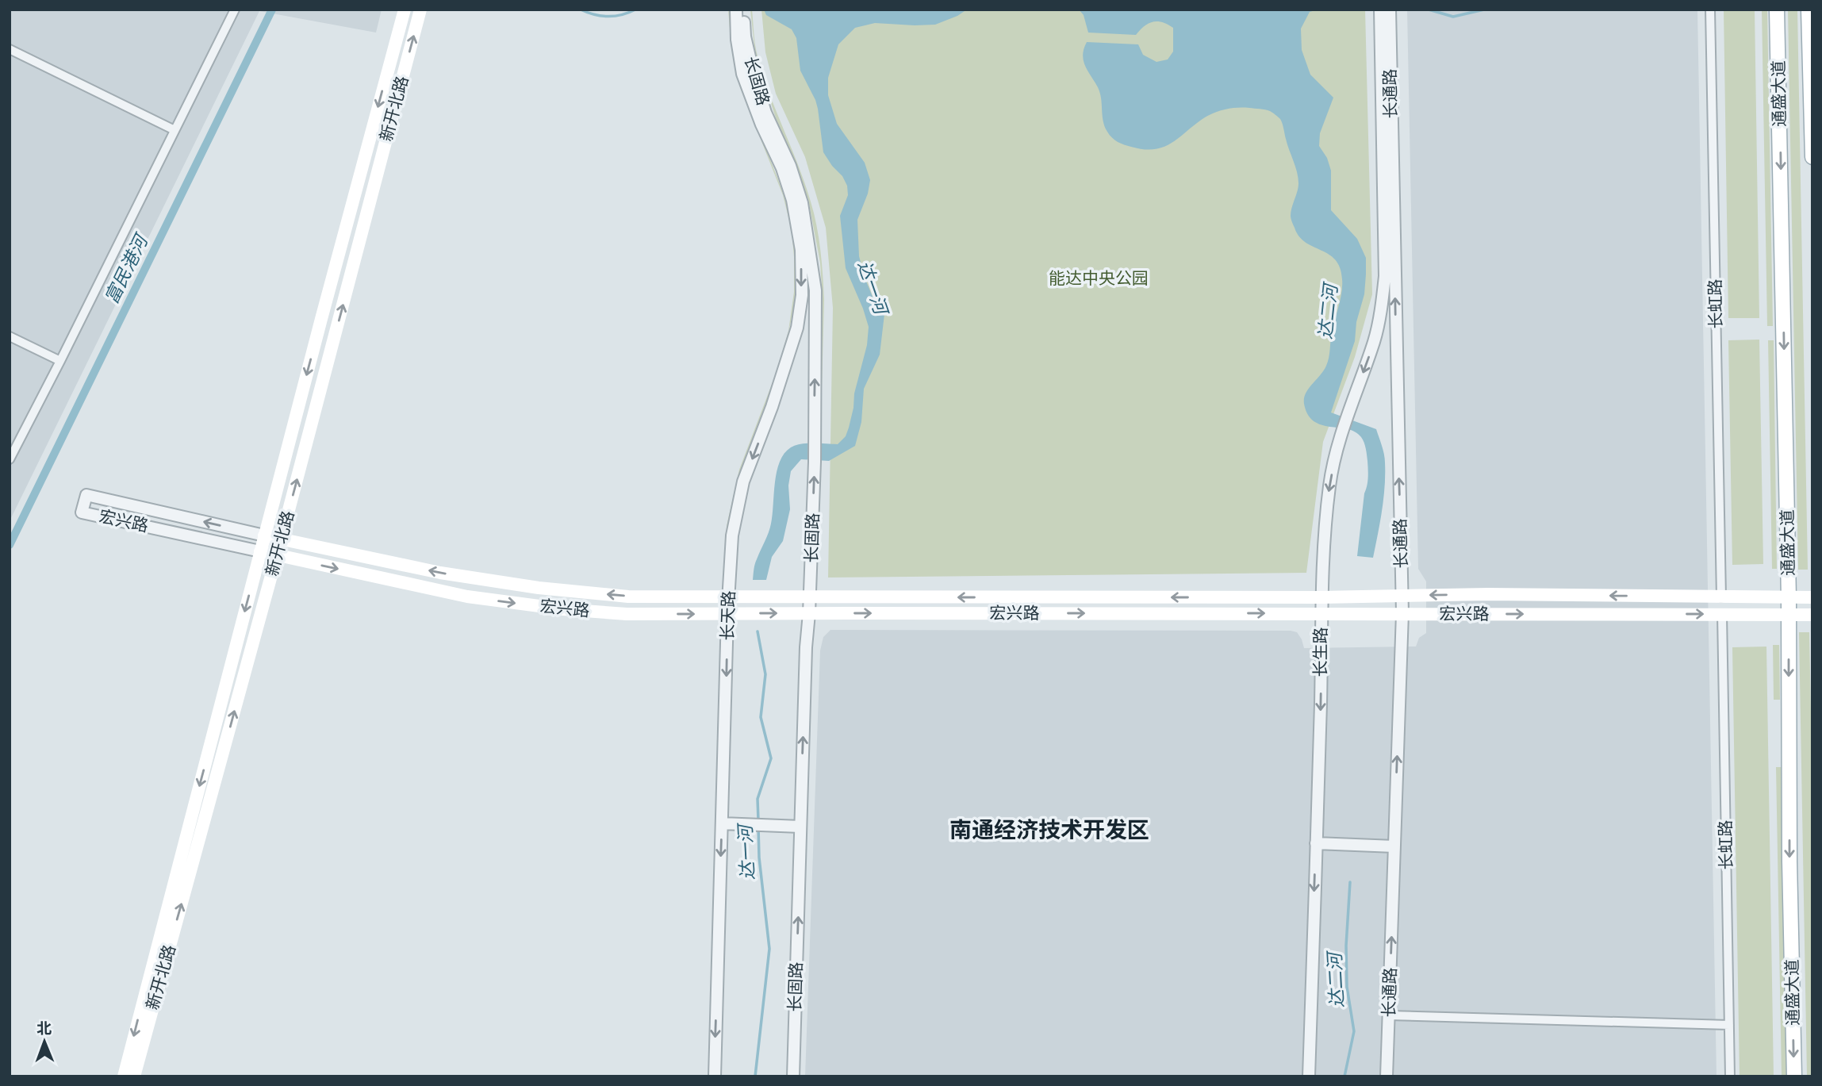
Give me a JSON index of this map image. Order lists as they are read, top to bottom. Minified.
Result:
{"streets":{"main road":["通盛大道","新开北路","宏兴路"],"street":["长固路","长通路","长虹路","长天路","长生路"]},"crossings":[["长固路","宏兴路"],["长固路","长天路"],["长通路","宏兴路"],["长通路","长生路"],["通盛大道","宏兴路"],["新开北路","宏兴路"],["长虹路","宏兴路"],["宏兴路","长天路"],["宏兴路","长生路"]],"one_way":["长固路","长通路","通盛大道","长天路","长生路"],"districts":["南通经济技术开发区"],"water":["富民港河","达一河","达二河"],"parks":["能达中央公园"],"north":"top"}
